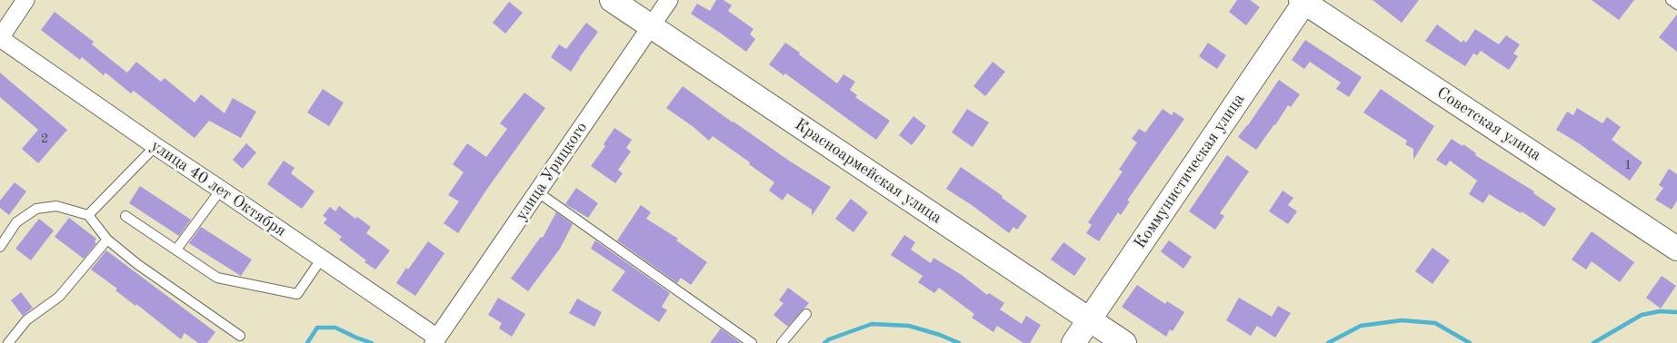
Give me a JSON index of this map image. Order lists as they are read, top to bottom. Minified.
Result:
{"streets":{"street":["Советская улица","улица Урицкого","Красноармейская улица","Коммунистическая улица","улица 40 лет Октября"]},"crossings":[["Советская улица","Коммунистическая улица"],["улица Урицкого","Красноармейская улица"],["улица Урицкого","улица 40 лет Октября"],["Красноармейская улица","Коммунистическая улица"]],"house_numbers":["2","1"]}
